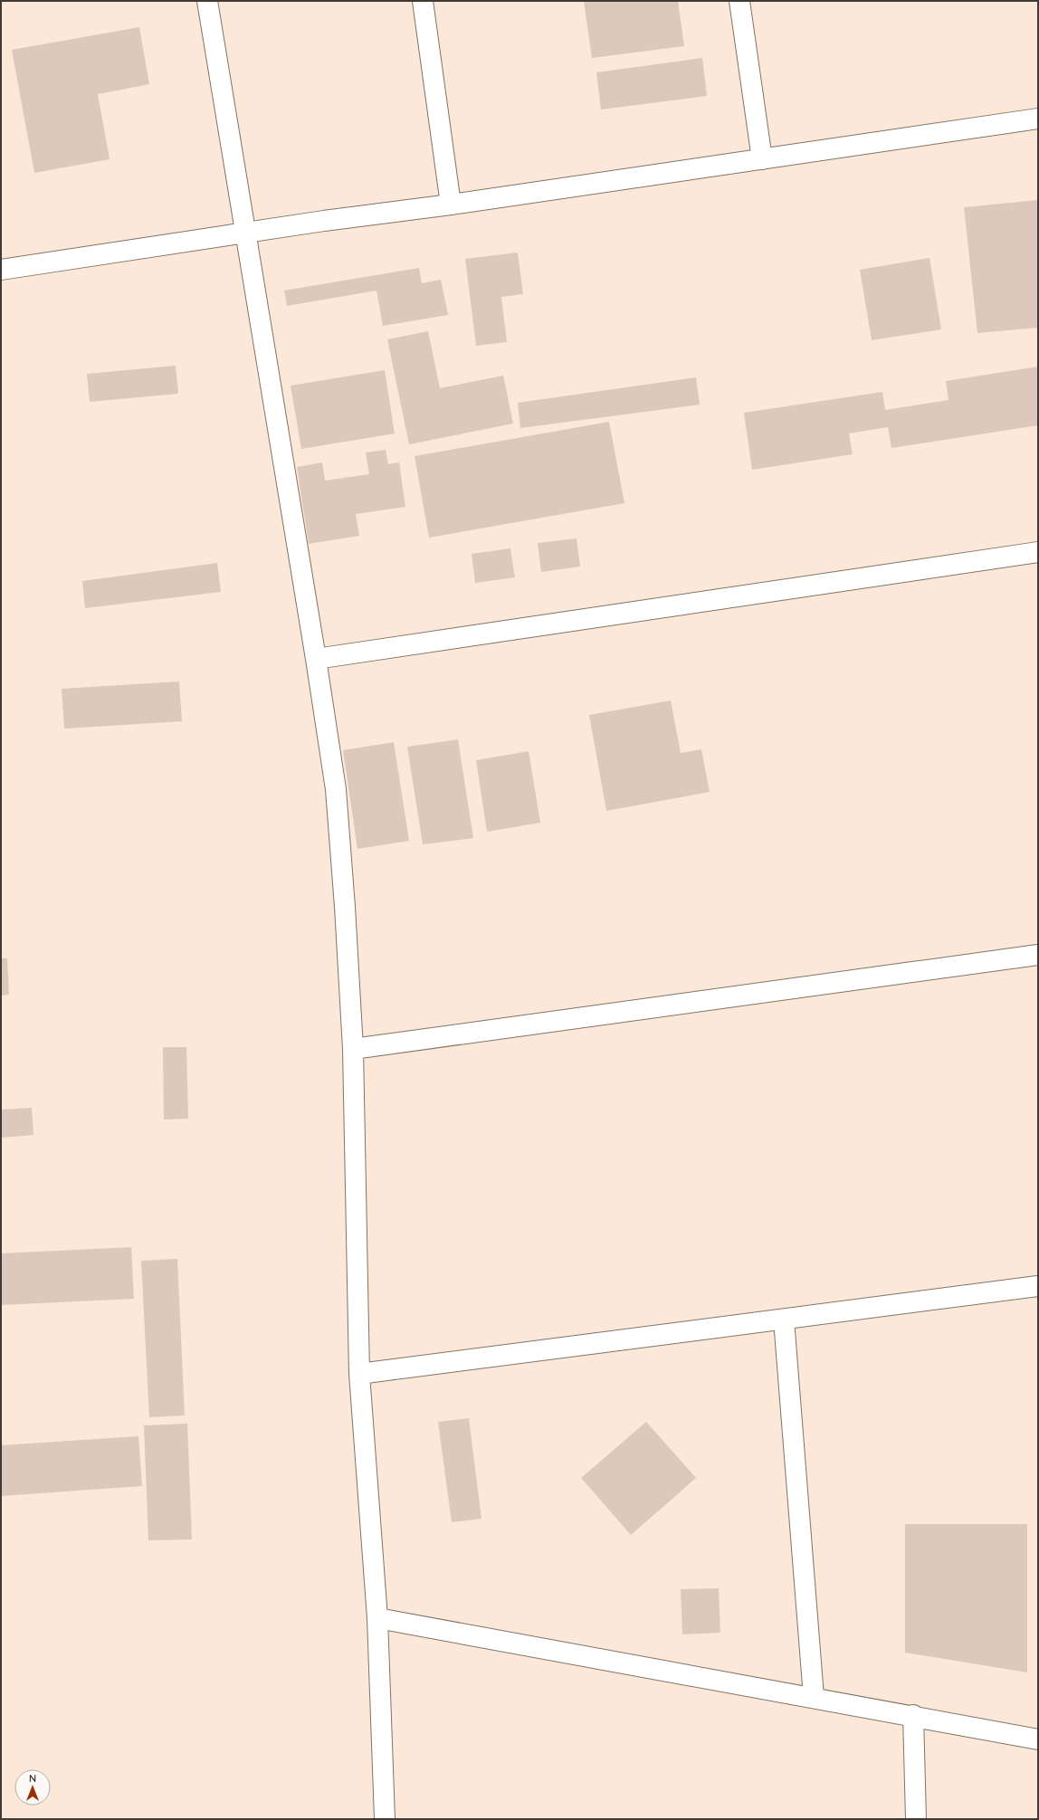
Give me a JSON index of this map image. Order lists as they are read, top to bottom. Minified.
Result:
{"north":"top"}
